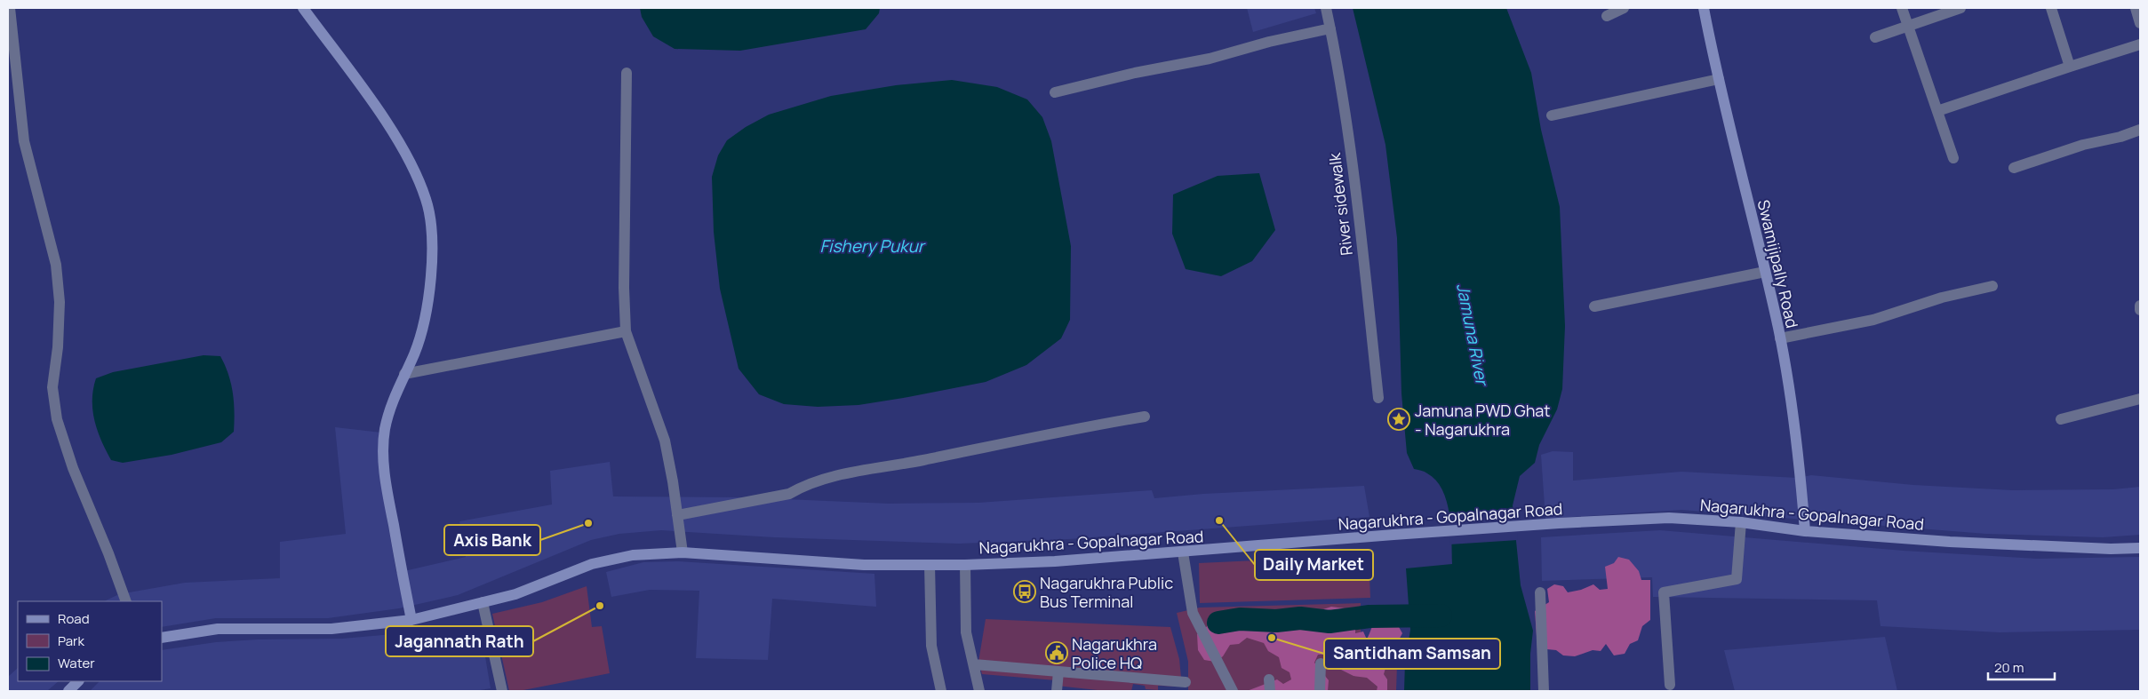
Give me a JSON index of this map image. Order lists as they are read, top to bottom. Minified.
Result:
{"streets":{"main road":["Swamijipally Road","Nagarukhra - Gopalnagar Road"],"street":["River sidewalk"]},"crossings":[["Swamijipally Road","Nagarukhra - Gopalnagar Road"]],"water":["Fishery Pukur","Jamuna River"],"places":{"place":["Jamuna PWD Ghat - Nagarukhra"],"other":["Daily Market","Axis Bank","Jagannath Rath","Santidham Samsan"],"bus stop":["Nagarukhra Public Bus Terminal"],"public building":["Nagarukhra Police HQ"]},"legend":["Road","Park","Water"],"scale_bar":"20 m"}
